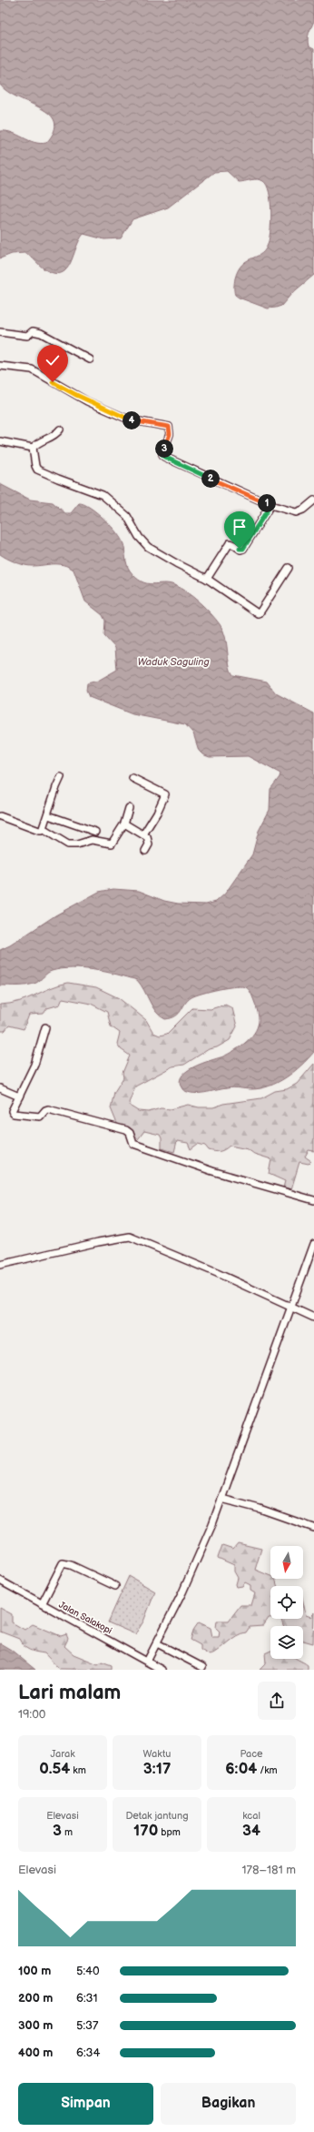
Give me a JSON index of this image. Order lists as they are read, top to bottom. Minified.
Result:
{"streets":{"street":["Jalan Salakopi"]},"water":["Waduk Saguling"],"north":"bottom","page":{"pins":["4","3","2","1"],"heading":["Lari malam","19:00"],"stats":[["Jarak","0.54 km"],["Waktu","3:17"],["Pace","6:04 /km"],["Elevasi","3 m"],["Detak jantung","170 bpm"],["kcal","34"]],"chart":["Elevasi","178–181 m"],"list":[{"name":"100 m","note":"5:40"},{"name":"200 m","note":"6:31"},{"name":"300 m","note":"5:37"},{"name":"400 m","note":"6:34"}],"buttons":["Simpan","Bagikan"]}}
